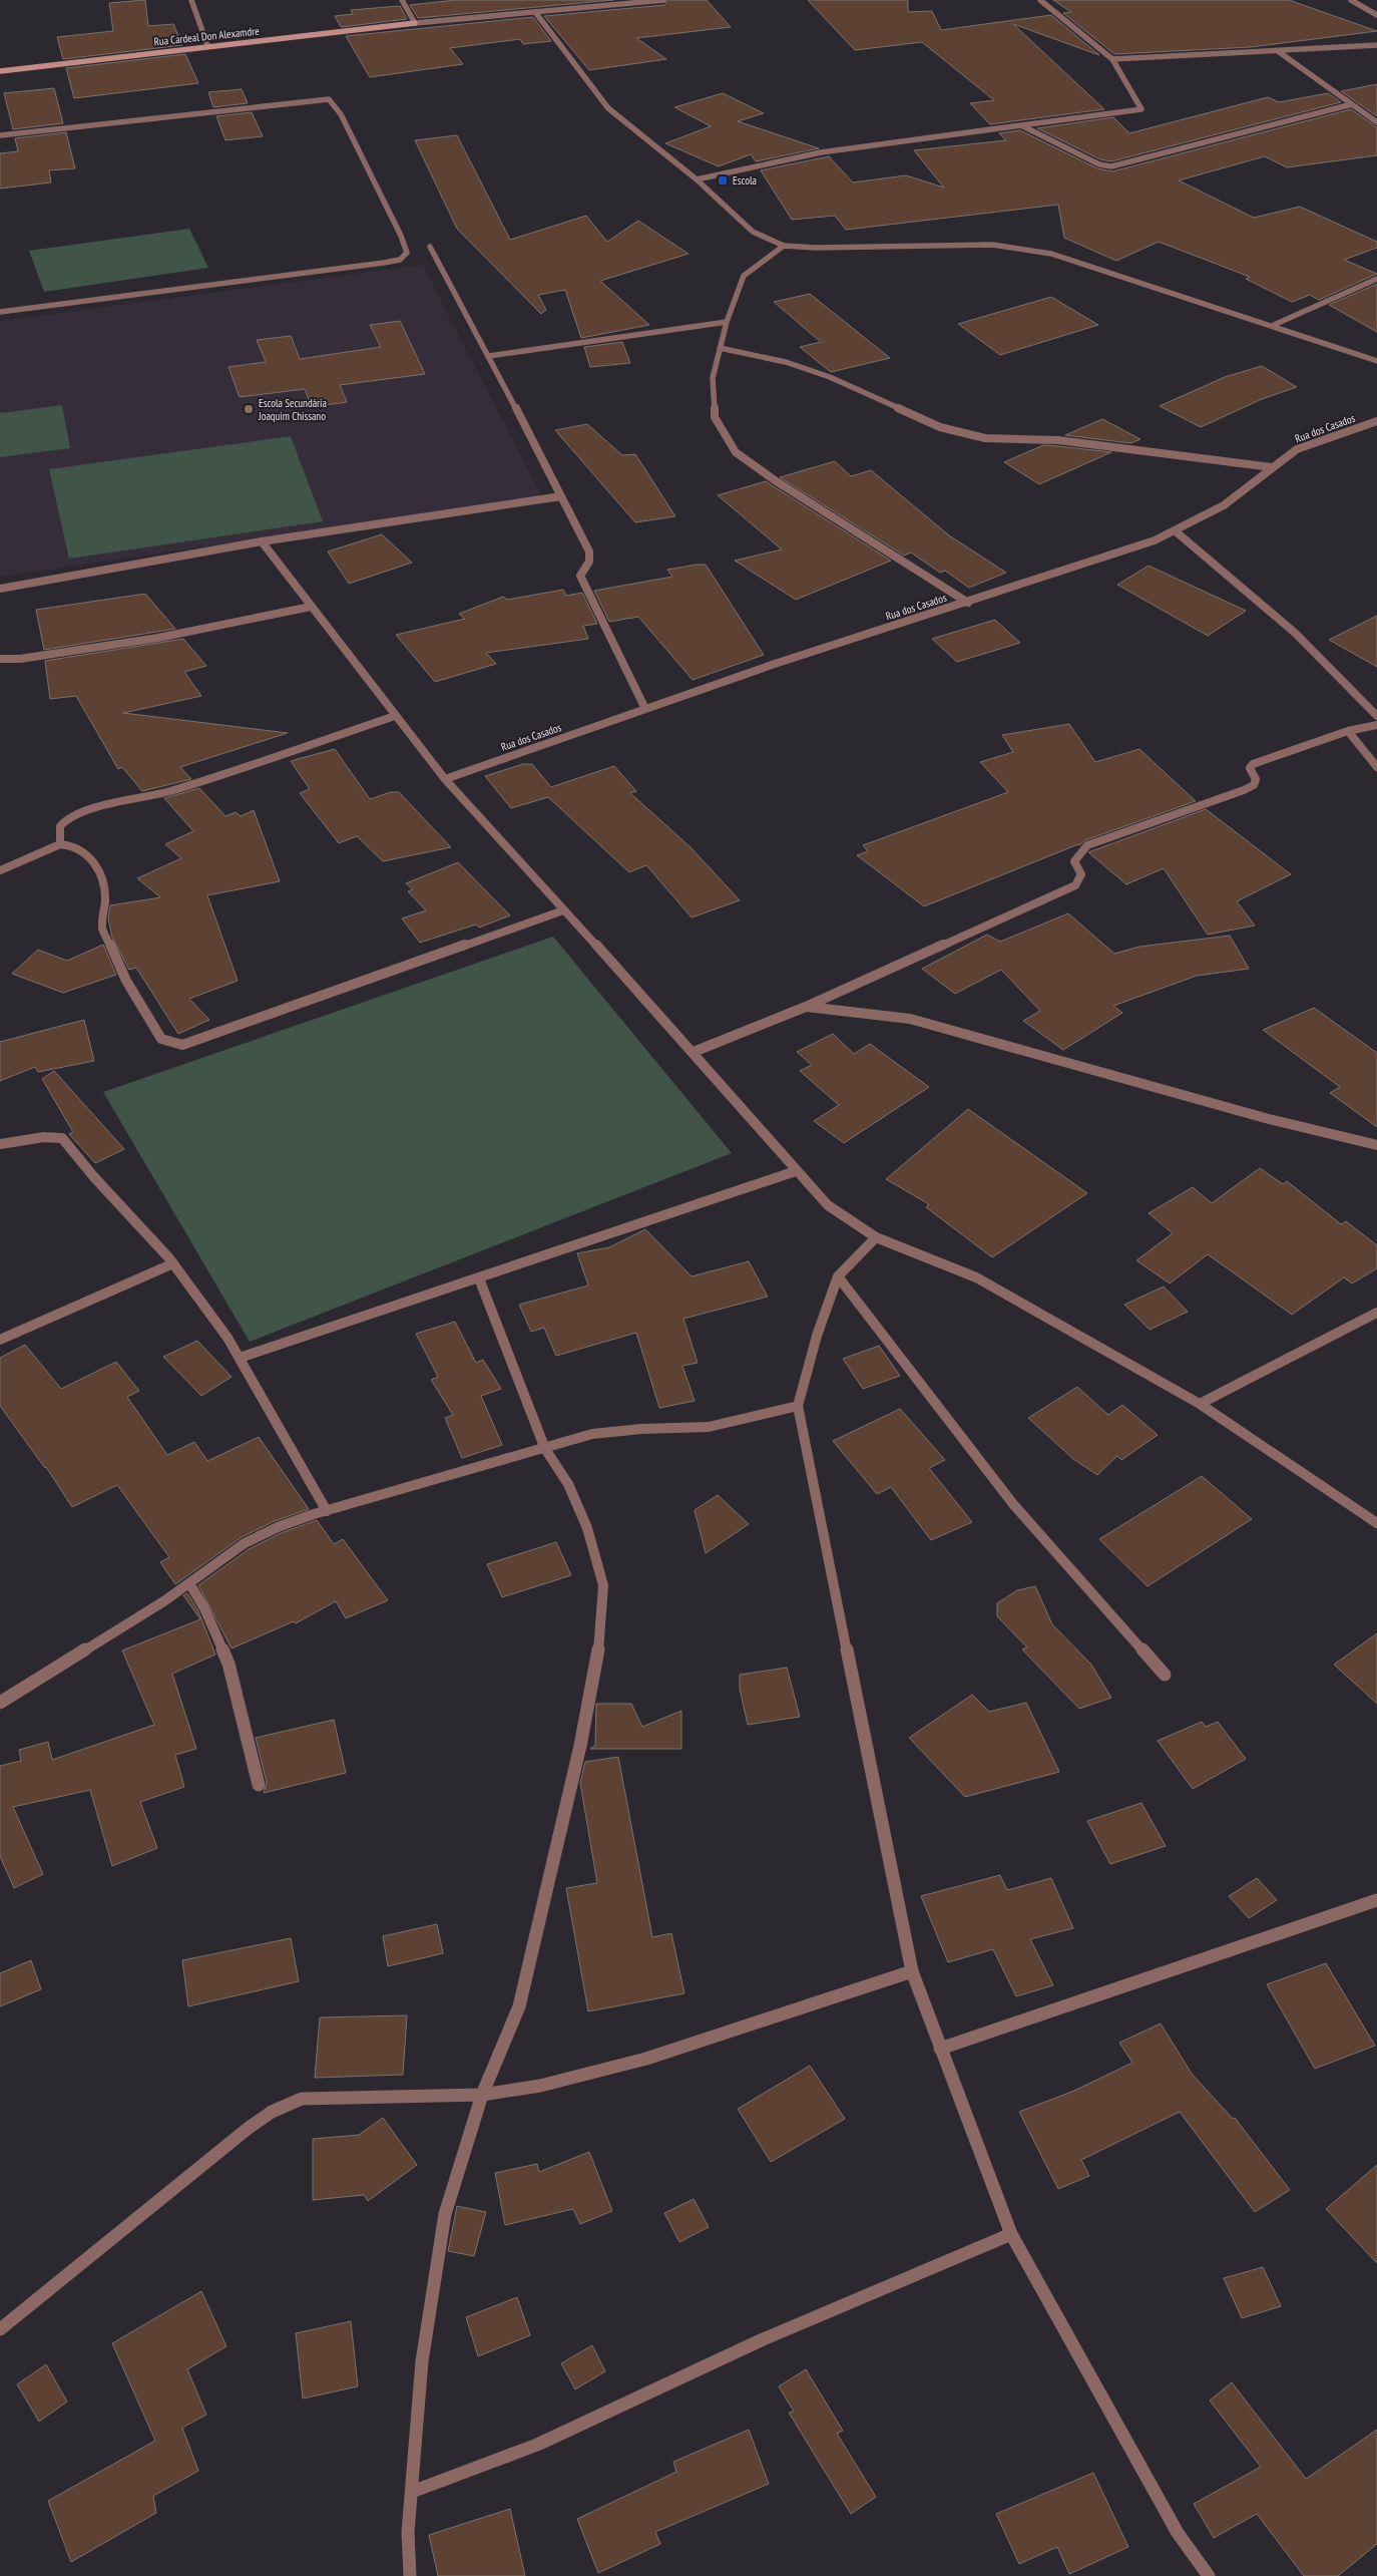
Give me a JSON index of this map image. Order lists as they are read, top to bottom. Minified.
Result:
{"streets":{"main road":["Rua Cardeal Don Alexamdre"],"street":["Rua dos Casados"]},"places":{"transit":["Escola"],"other":["Escola Secundária Joaquim Chissano"]}}
